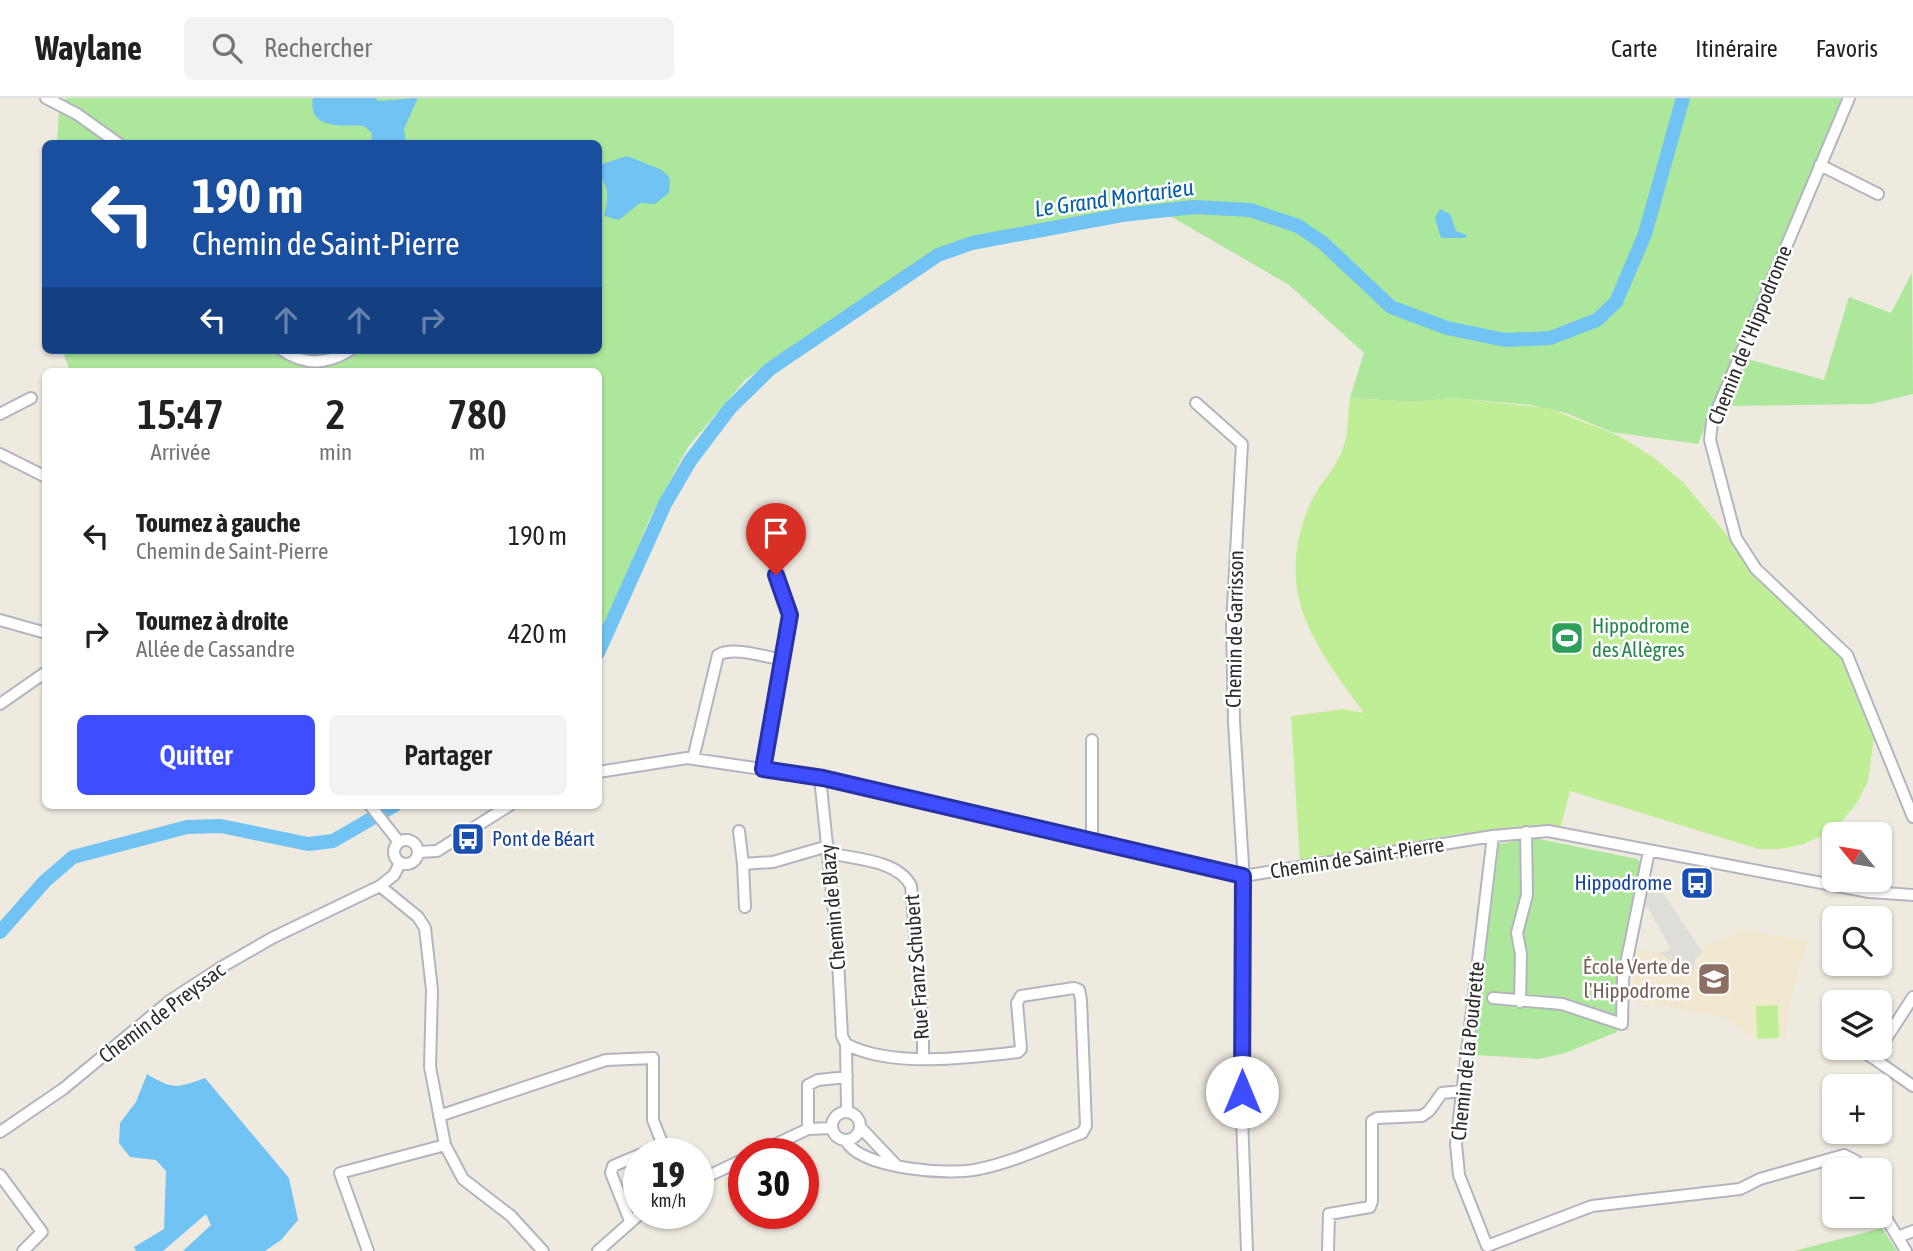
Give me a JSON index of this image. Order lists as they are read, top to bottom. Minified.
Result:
{"streets":{"street":["Chemin de l'Hippodrome","Chemin de Garrisson","Chemin de Saint-Pierre","Chemin de Blazy","Rue Franz Schubert","Chemin de Preyssac","Chemin de la Poudrette"]},"crossings":[["Chemin de Garrisson","Chemin de Saint-Pierre"],["Chemin de Saint-Pierre","Chemin de Blazy"],["Chemin de Saint-Pierre","Chemin de la Poudrette"],["Chemin de Blazy","Rue Franz Schubert"]],"water":["Le Grand Mortarieu"],"places":{"sports":["Hippodrome des Allègres"],"bus stop":["Pont de Béart","Hippodrome"],"school or university":["École Verte de l'Hippodrome"]},"north":"top left","page":{"header":"Waylane","search":"Rechercher","nav":["Carte","Itinéraire","Favoris"],"turn":["190 m","Chemin de Saint-Pierre"],"eta":["15:47","Arrivée","2","min","780","m"],"list":[{"name":"Tournez à gauche","note":"Chemin de Saint-Pierre","value":"190 m"},{"name":"Tournez à droite","note":"Allée de Cassandre","value":"420 m"}],"buttons":["Quitter","Partager"],"map_buttons":["+","−"],"speed":"19 km/h","limit":"30"}}
